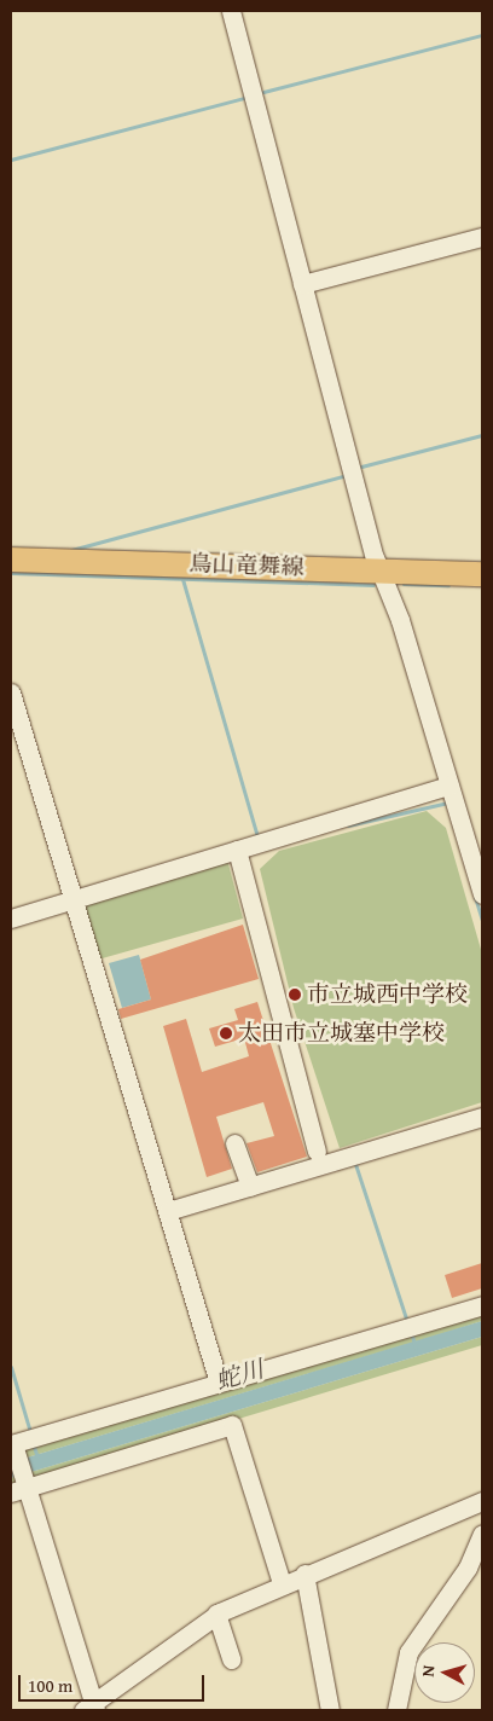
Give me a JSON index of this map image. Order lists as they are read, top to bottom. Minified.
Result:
{"streets":{"main road":["鳥山竜舞線"]},"water":["蛇川"],"places":["市立城西中学校","太田市立城塞中学校"],"scale_bar":"100 m","north":"left"}
